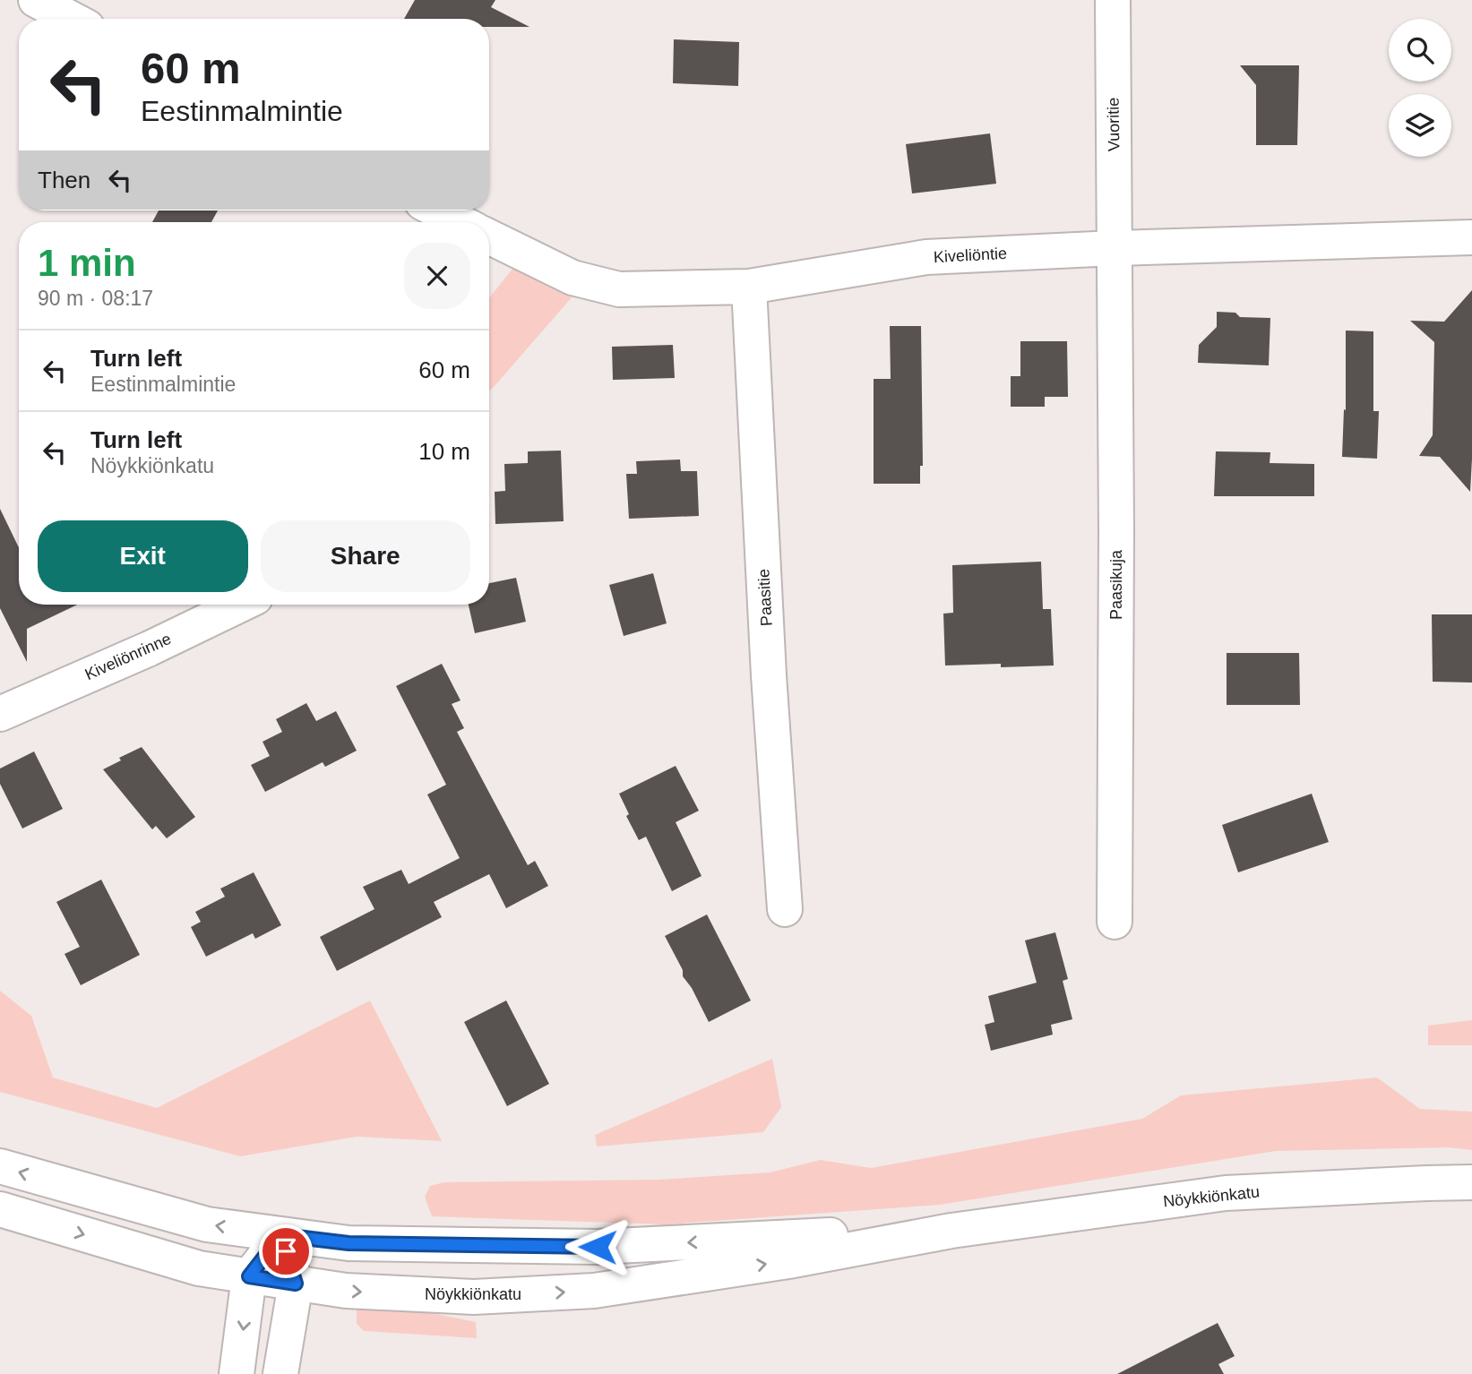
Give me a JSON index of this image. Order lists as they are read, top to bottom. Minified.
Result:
{"streets":{"street":["Vuoritie","Kiveliöntie","Paasikuja","Paasitie","Kiveliönrinne","Nöykkiönkatu"]},"crossings":[["Vuoritie","Kiveliöntie"],["Vuoritie","Paasikuja"],["Kiveliöntie","Paasikuja"],["Kiveliöntie","Paasitie"]],"page":{"turn":["60 m","Eestinmalmintie"],"then":"Then","heading":["1 min","90 m · 08:17"],"list":[{"name":"Turn left","note":"Eestinmalmintie","value":"60 m"},{"name":"Turn left","note":"Nöykkiönkatu","value":"10 m"}],"buttons":["Exit","Share"]}}
